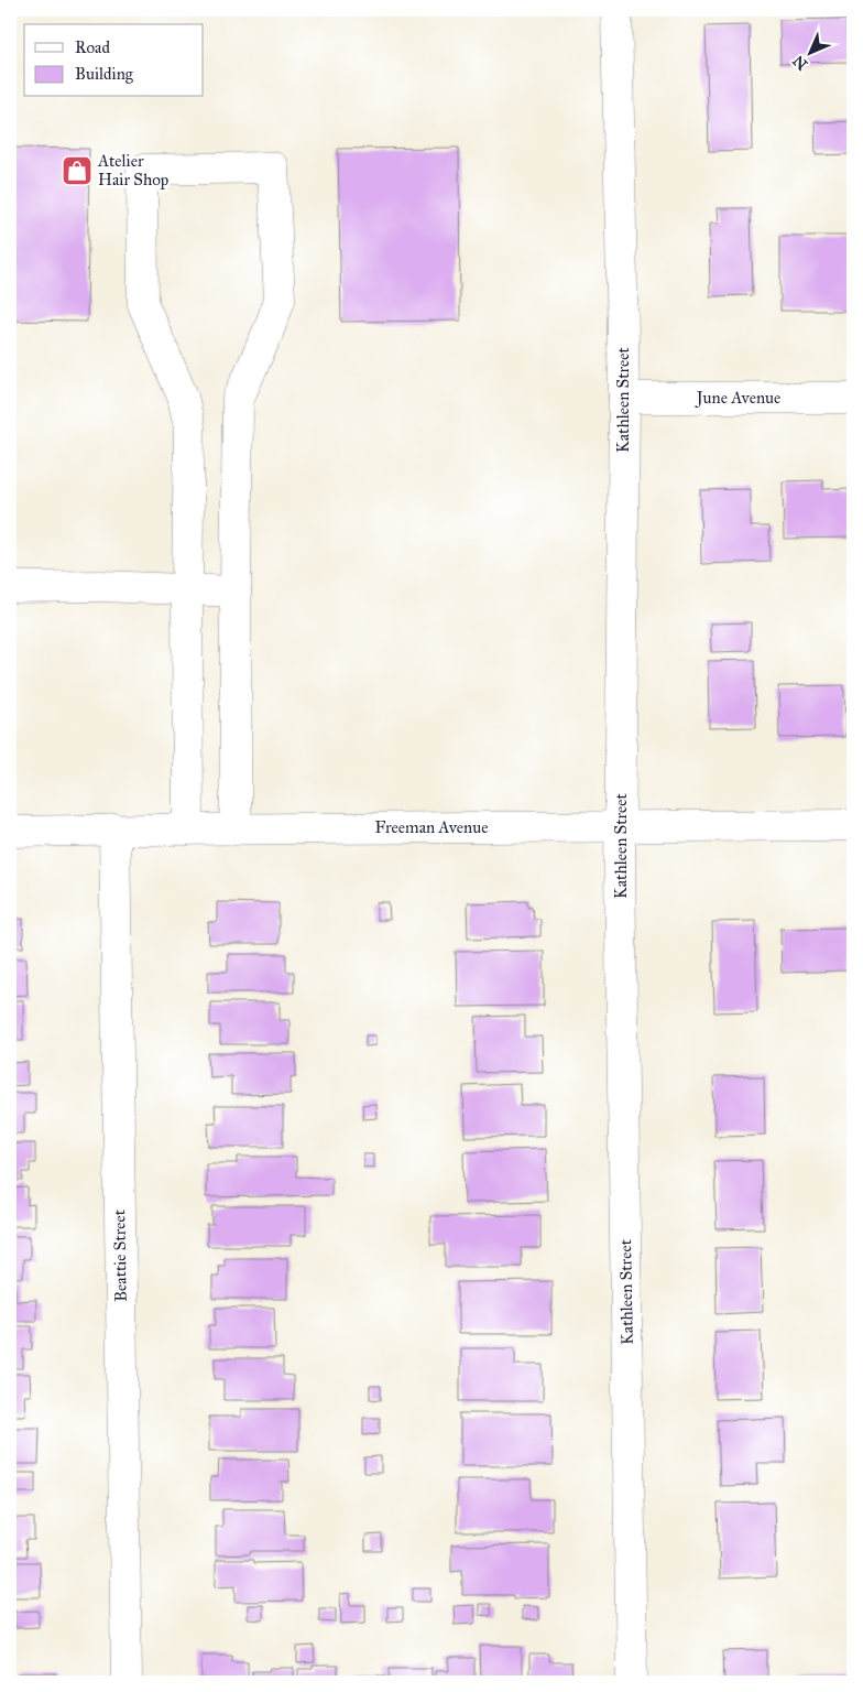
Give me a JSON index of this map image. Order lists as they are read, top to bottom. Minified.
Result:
{"streets":{"street":["June Avenue","Kathleen Street","Freeman Avenue","Beattie Street"]},"crossings":[["June Avenue","Kathleen Street"],["Kathleen Street","Freeman Avenue"],["Freeman Avenue","Beattie Street"]],"places":{"shop":["Atelier Hair Shop"]},"legend":["Road","Building"],"north":"bottom left"}
